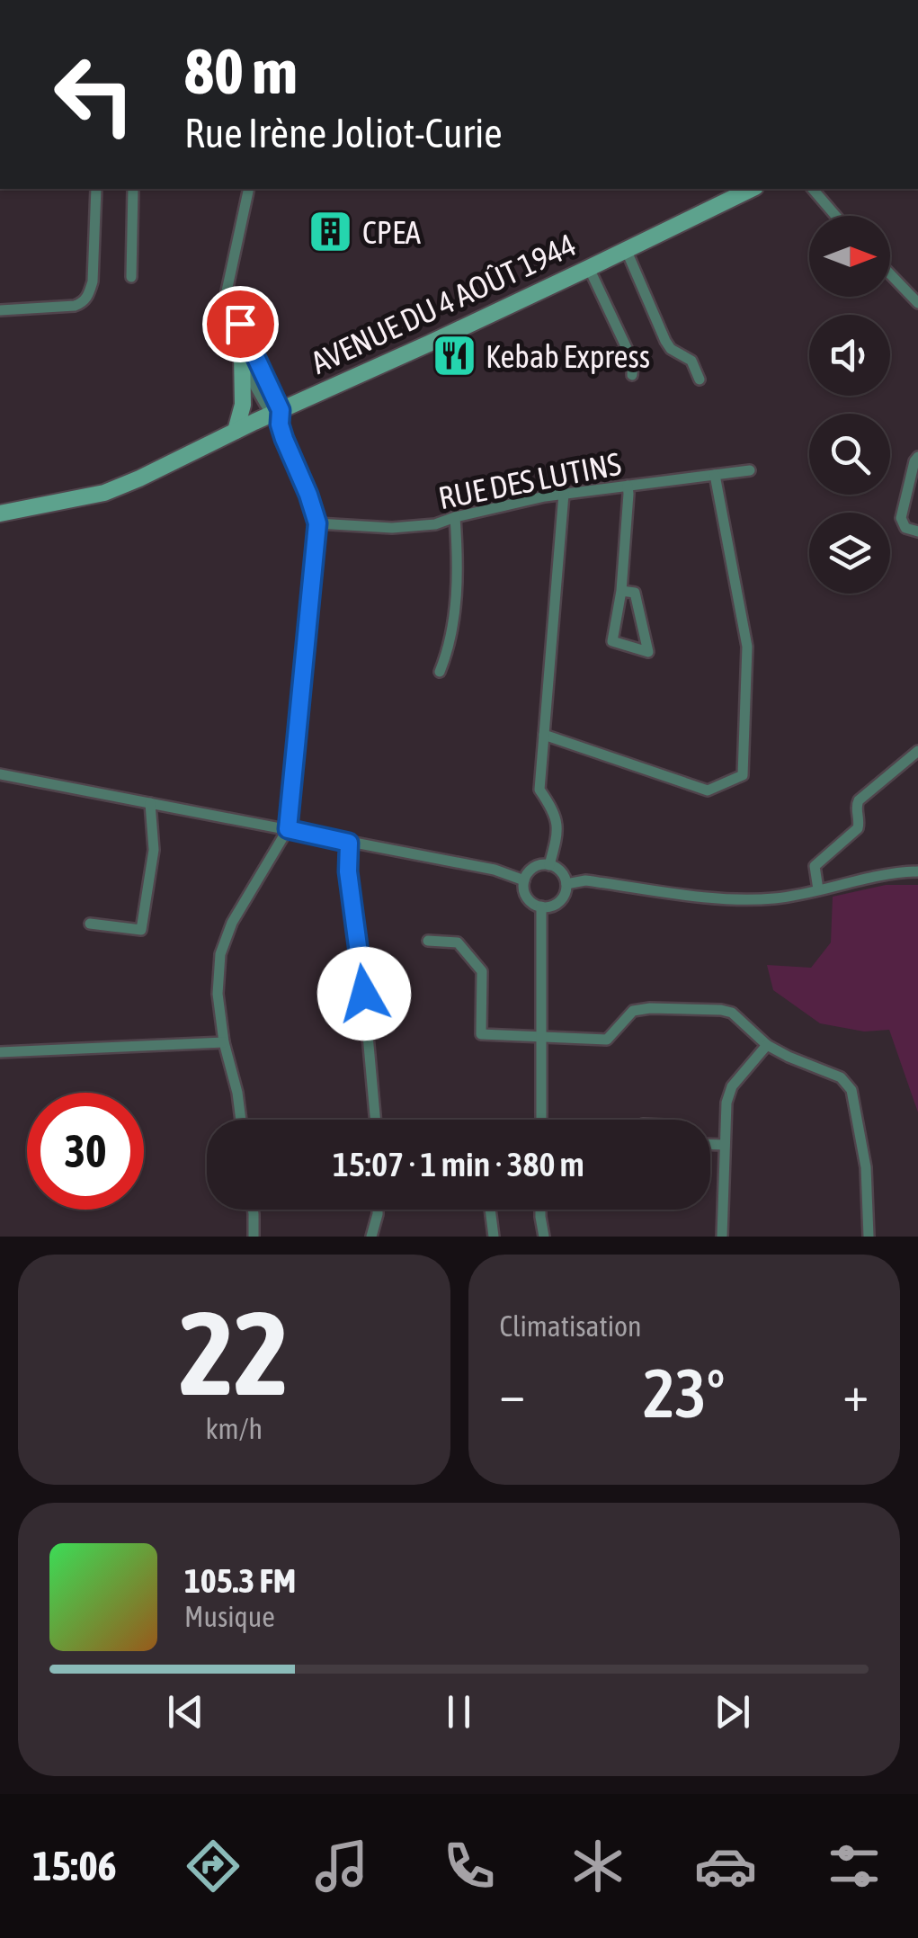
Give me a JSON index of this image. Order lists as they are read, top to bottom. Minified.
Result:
{"streets":{"street":["AVENUE DU 4 AOÛT 1944","RUE DES LUTINS"]},"places":{"building":["CPEA"],"restaurant":["Kebab Express"]},"north":"right","page":{"turn":["80 m","Rue Irène Joliot-Curie"],"limit":"30","trip":"15:07 · 1 min · 380 m","tile":[["22","km/h"],"Climatisation"],"heat":["−","23°","+"],"song":["105.3 FM","Musique"],"tabs":"15:06"}}
